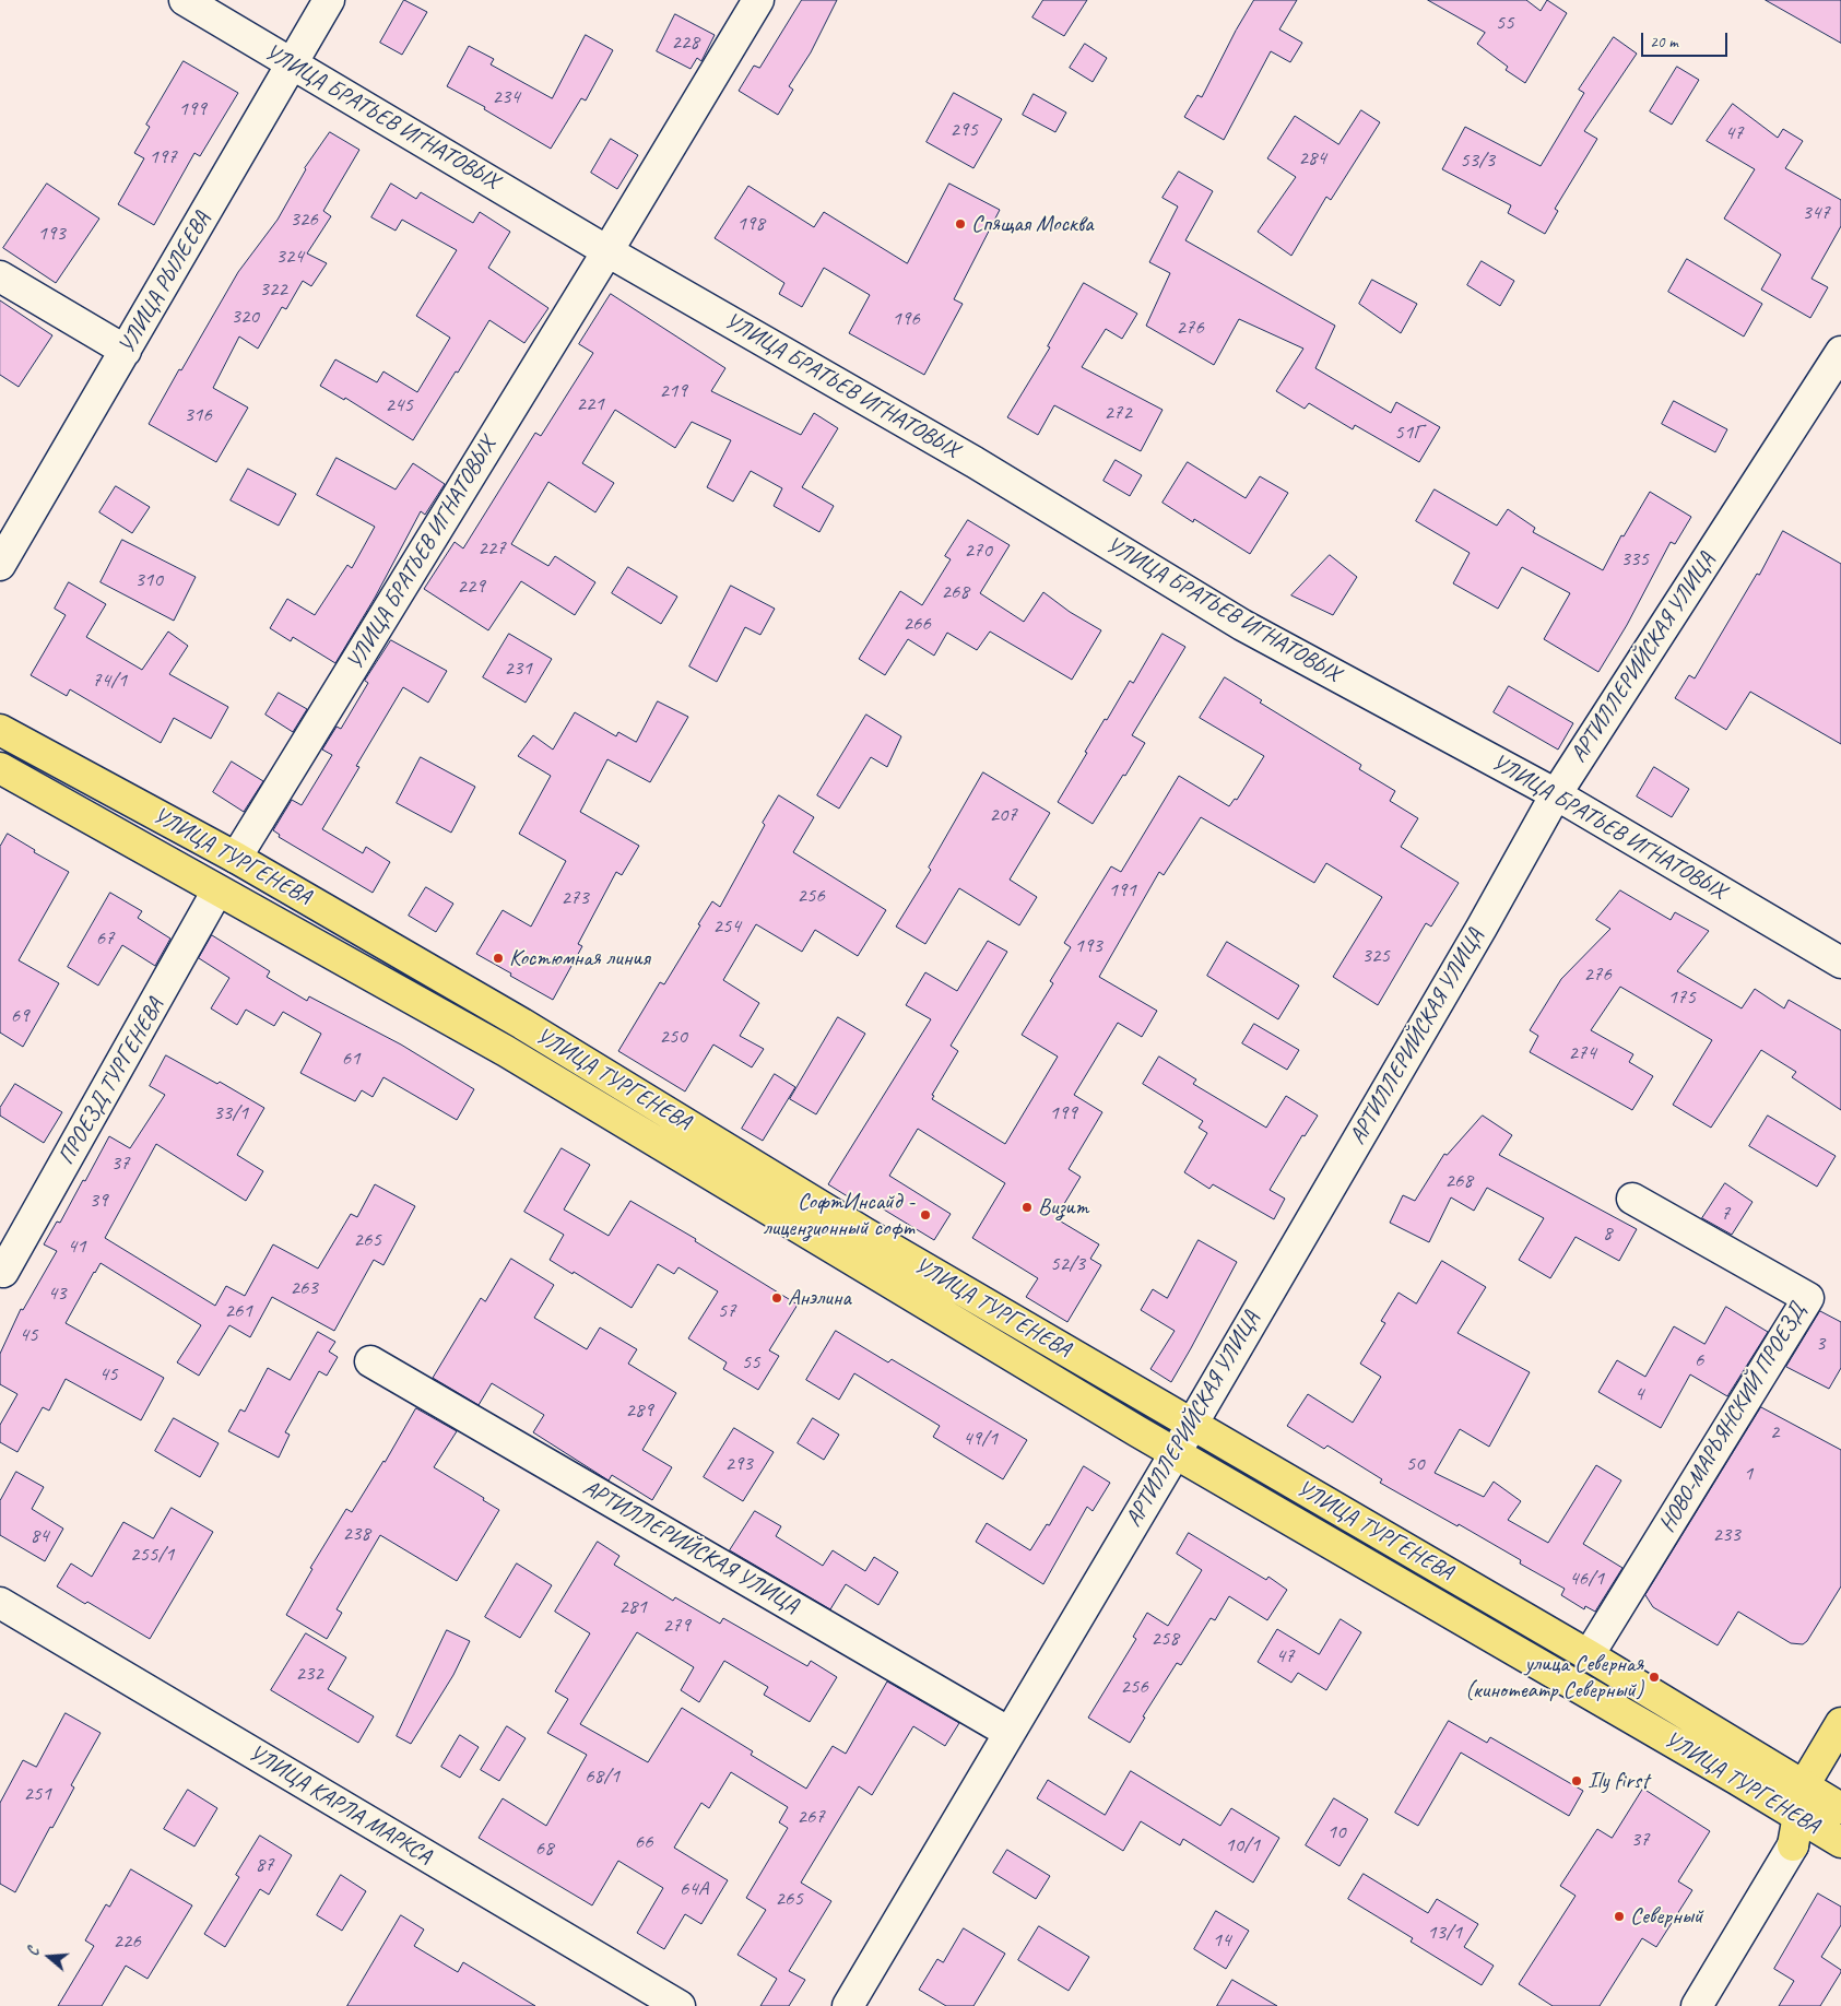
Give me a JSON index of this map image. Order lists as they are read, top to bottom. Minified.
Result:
{"streets":{"main road":["УЛИЦА ТУРГЕНЕВА"],"street":["УЛИЦА БРАТЬЕВ ИГНАТОВЫХ","УЛИЦА РЫЛЕЕВА","АРТИЛЛЕРИЙСКАЯ УЛИЦА","ПРОЕЗД ТУРГЕНЕВА","НОВО-МАРЬЯНСКИЙ ПРОЕЗД","УЛИЦА КАРЛА МАРКСА"]},"crossings":[["УЛИЦА БРАТЬЕВ ИГНАТОВЫХ","УЛИЦА РЫЛЕЕВА"],["УЛИЦА БРАТЬЕВ ИГНАТОВЫХ","АРТИЛЛЕРИЙСКАЯ УЛИЦА"],["УЛИЦА БРАТЬЕВ ИГНАТОВЫХ","УЛИЦА ТУРГЕНЕВА"],["АРТИЛЛЕРИЙСКАЯ УЛИЦА","УЛИЦА ТУРГЕНЕВА"],["УЛИЦА ТУРГЕНЕВА","ПРОЕЗД ТУРГЕНЕВА"],["УЛИЦА ТУРГЕНЕВА","НОВО-МАРЬЯНСКИЙ ПРОЕЗД"]],"places":["Спящая Москва","Костюмная линия","Визит","СофтИнсайд - лицензионный софт","Анэлина","улица Северная (кинотеатр Северный)","Ily first","Северный"],"house_numbers":["55","228","234","199","295","47","197","284","53/3","347","326","198","193","324","322","320","196","276","219","221","245","272","316","51Г","227","270","335","310","229","268","266","231","74/1","207","191","256","273","254","67","193","325","276","175","69","250","274","61","33/1","199","37","268","39","7","8","265","41","52/3","263","43","261","57","45","3","6","55","45","4","289","2","49/1","293","50","1","238","233","84","255/1","46/1","281","279","258","47","232","256","68/1","251","267","10","37","66","10/1","68","87","64А","265","13/1","14","226"],"scale_bar":"20 m","north":"left"}
